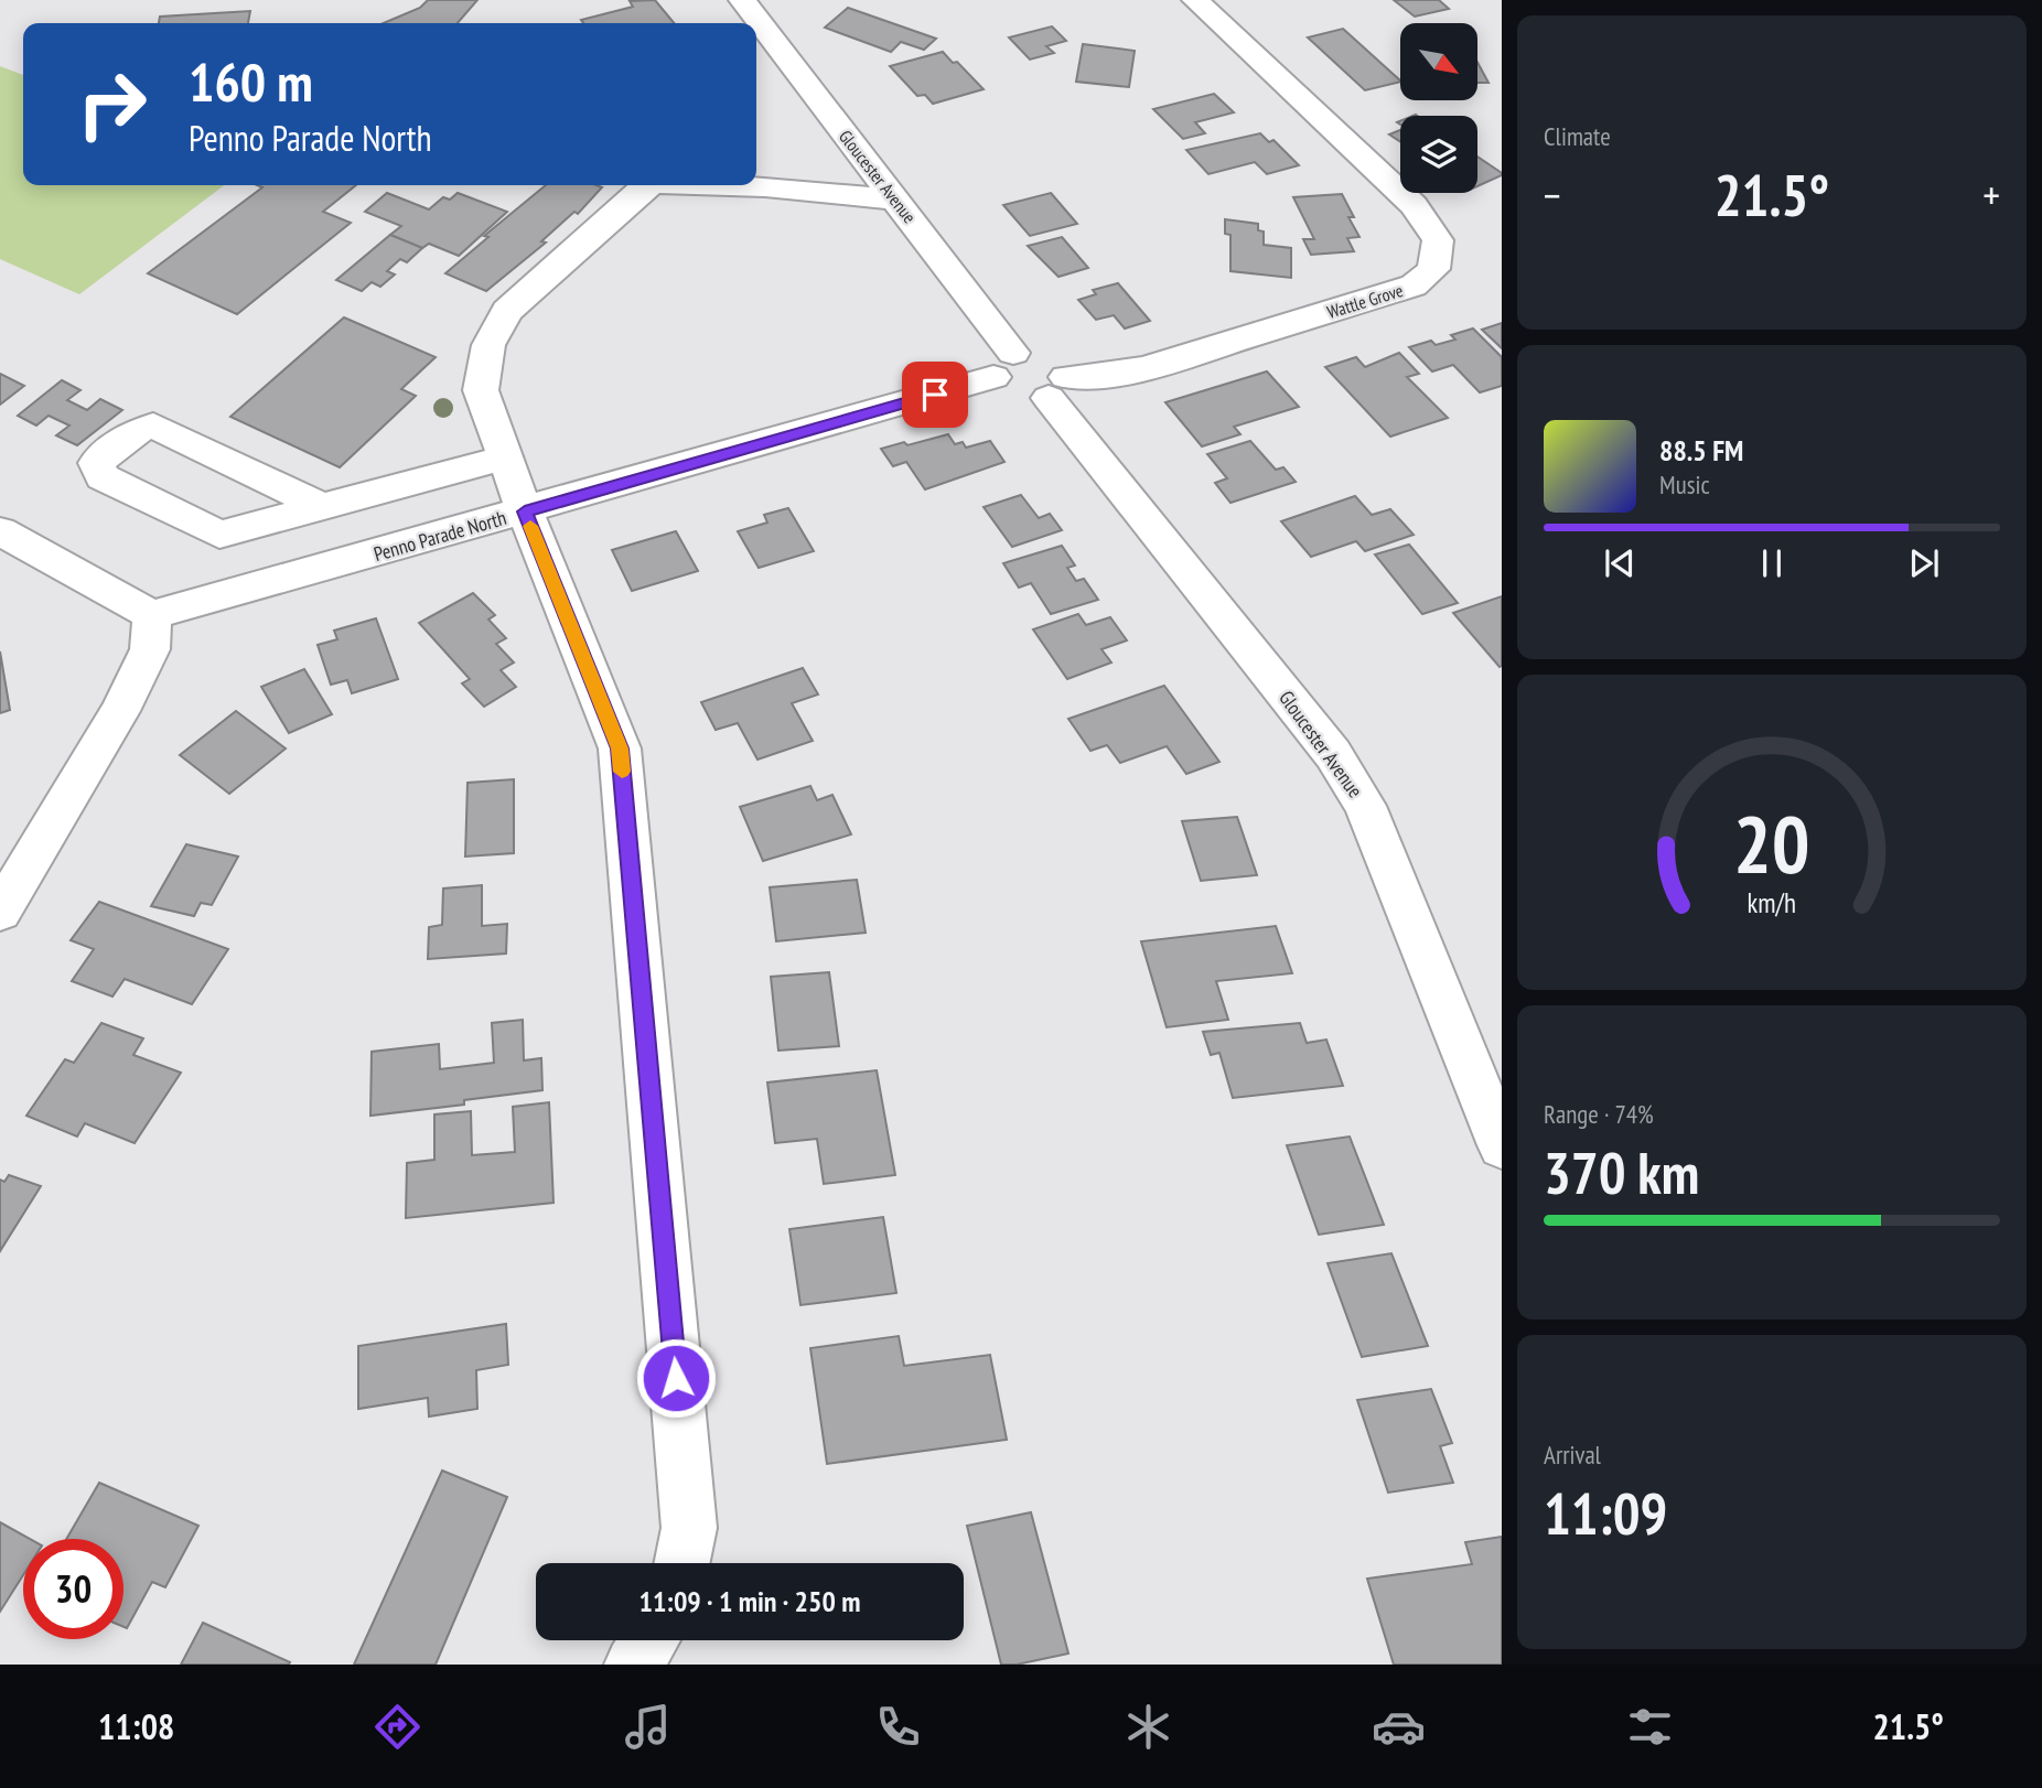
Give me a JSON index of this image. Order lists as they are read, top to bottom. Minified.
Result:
{"streets":{"street":["Gloucester Avenue","Wattle Grove","Penno Parade North"]},"crossings":[["Gloucester Avenue","Wattle Grove"],["Gloucester Avenue","Penno Parade North"],["Wattle Grove","Penno Parade North"]],"north":"bottom right","page":{"tile":["Climate",["Range · 74%","370 km"],["Arrival","11:09"]],"turn":["160 m","Penno Parade North"],"heat":["−","21.5°","+"],"song":["88.5 FM","Music"],"limit":"30","trip":"11:09 · 1 min · 250 m","tabs":["11:08","21.5°"],"gauge":["20","km/h"]}}
